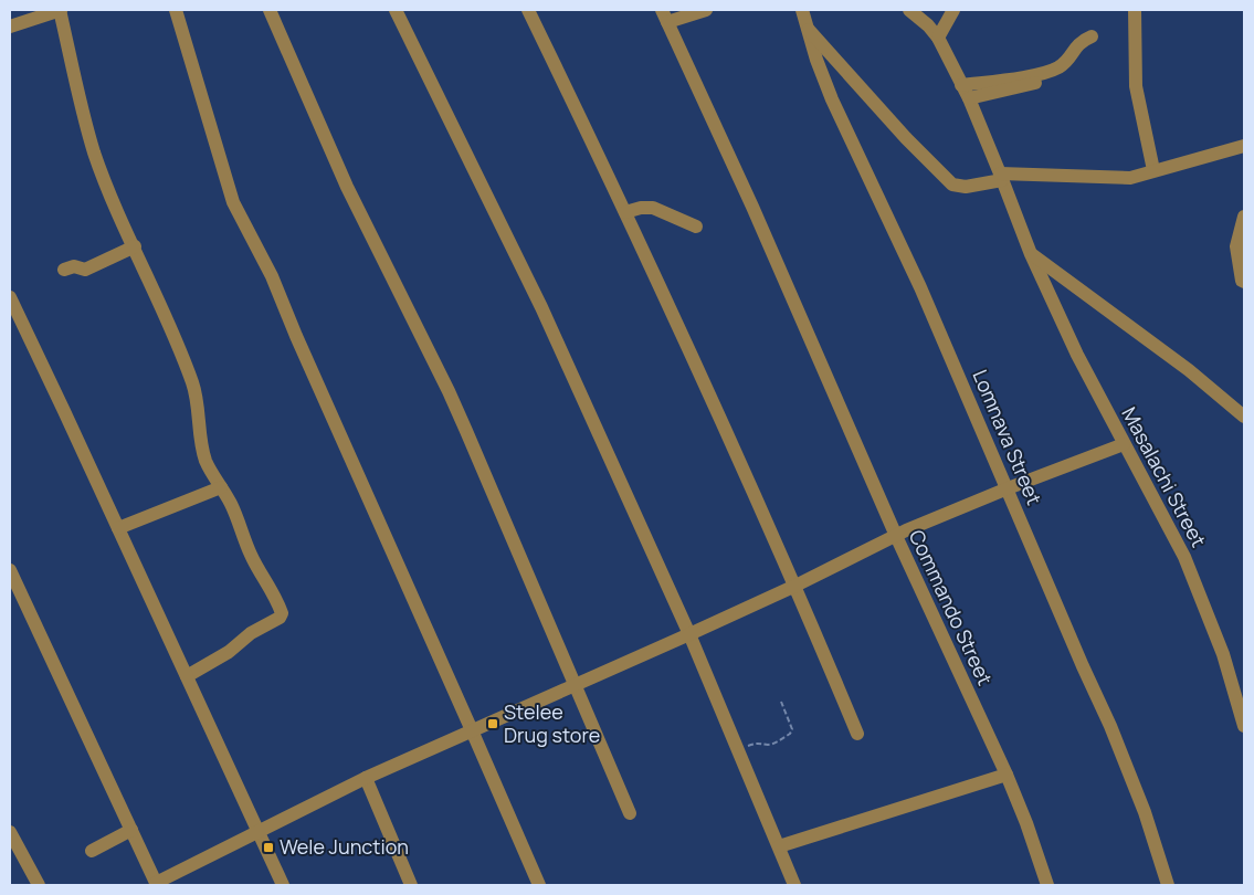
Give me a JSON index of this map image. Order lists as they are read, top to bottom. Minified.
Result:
{"streets":{"street":["Lomnava Street","Masalachi Street","Commando Street"]},"places":{"transit":["Stelee Drug store","Wele Junction"]}}
